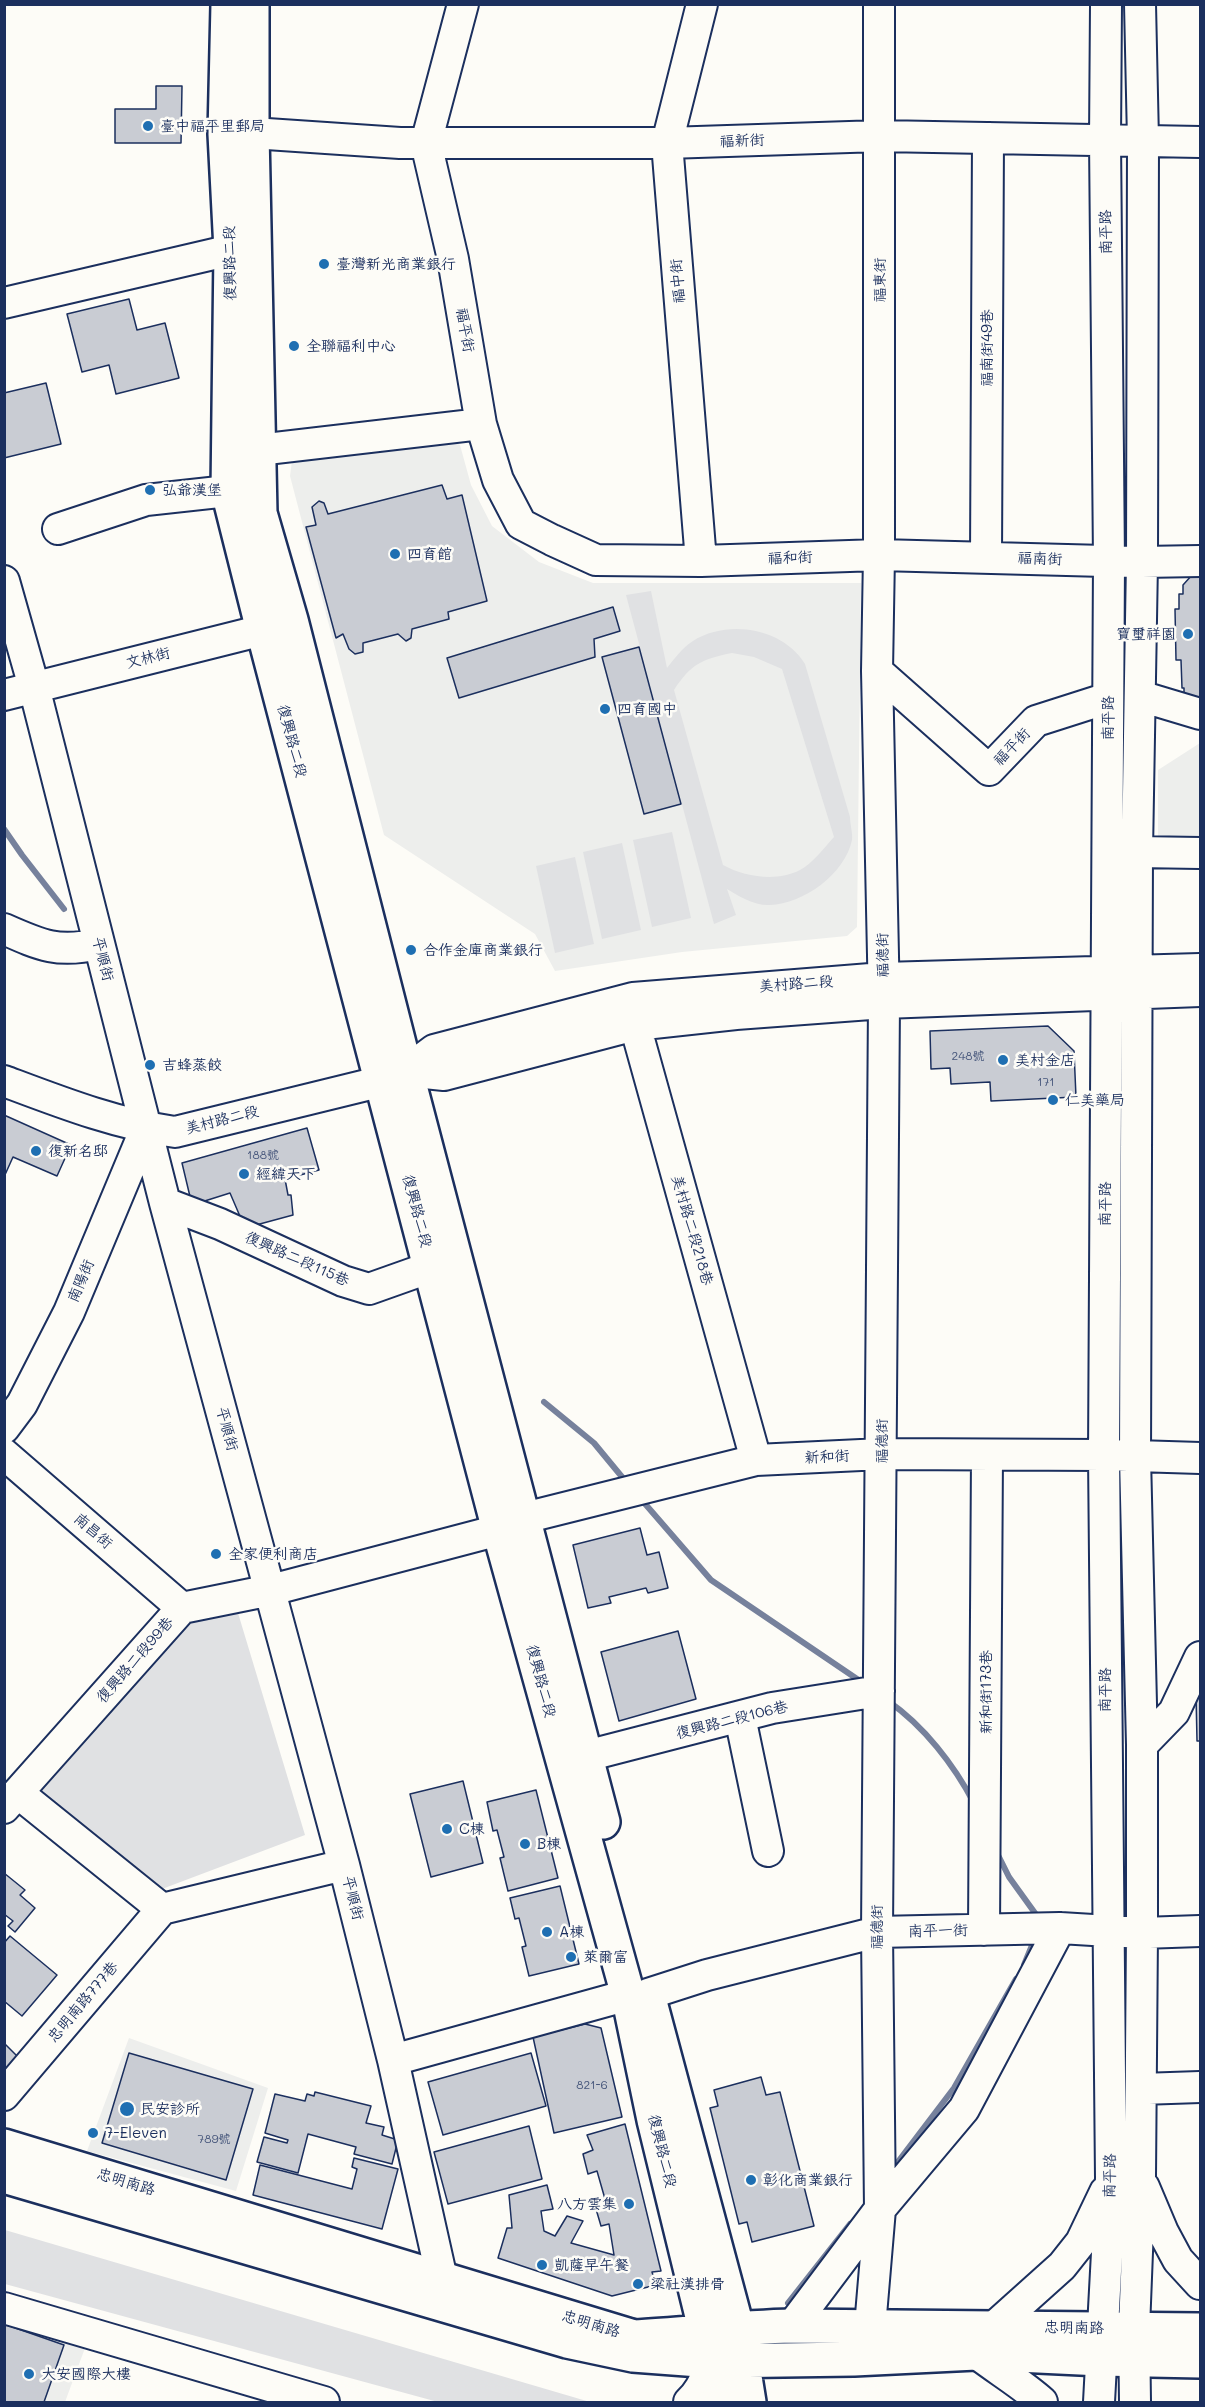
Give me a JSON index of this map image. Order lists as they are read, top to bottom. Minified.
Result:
{"streets":{"main road":["復興路二段","忠明南路"],"street":["福新街","南平路","福東街","福中街","福平街","福南街49巷","福和街","福南街","文林街","福德街","平順街","美村路二段","美村路二段218巷","復興路二段115巷","南陽街","新和街","南昌街","復興路二段99巷","新和街173巷","復興路二段106巷","南平一街","忠明南路777巷"]},"crossings":[["福新街","南平路"],["福新街","福東街"],["福新街","福中街"],["福新街","福平街"],["福新街","福南街49巷"],["南平路","福平街"],["南平路","福南街"],["南平路","美村路二段"],["南平路","新和街"],["南平路","南平一街"],["南平路","忠明南路"],["復興路二段","文林街"],["復興路二段","美村路二段"],["復興路二段","復興路二段115巷"],["復興路二段","新和街"],["復興路二段","復興路二段99巷"],["復興路二段","復興路二段106巷"],["復興路二段","南平一街"],["復興路二段","忠明南路"],["福東街","福和街"],["福東街","福南街"],["福東街","福德街"],["福中街","福平街"],["福中街","福和街"],["福平街","福和街"],["福平街","福德街"],["福南街49巷","福南街"],["福和街","福南街"],["福和街","福德街"],["福南街","福德街"],["文林街","平順街"],["福德街","美村路二段"],["福德街","新和街"],["福德街","復興路二段106巷"],["福德街","南平一街"],["福德街","忠明南路"],["平順街","美村路二段"],["平順街","復興路二段115巷"],["平順街","南陽街"],["平順街","復興路二段99巷"],["平順街","南平一街"],["平順街","忠明南路"],["美村路二段","美村路二段218巷"],["美村路二段","南陽街"],["美村路二段218巷","新和街"],["新和街","復興路二段99巷"],["新和街","新和街173巷"],["南昌街","復興路二段99巷"],["復興路二段99巷","忠明南路777巷"],["新和街173巷","南平一街"]],"places":["臺中福平里郵局","臺灣新光商業銀行","全聯福利中心","弘爺漢堡","四育館","寶璽祥園","四育國中","合作金庫商業銀行","美村金店","吉蜂蒸餃","仁美藥局","復新名邸","經緯天下","全家便利商店","C棟","B棟","A棟","萊爾富","民安診所","7-Eleven","彰化商業銀行","八方雲集","凱薩早午餐","梁社漢排骨","大安國際大樓"],"house_numbers":["248號","171","188號","821-6","789號"]}
